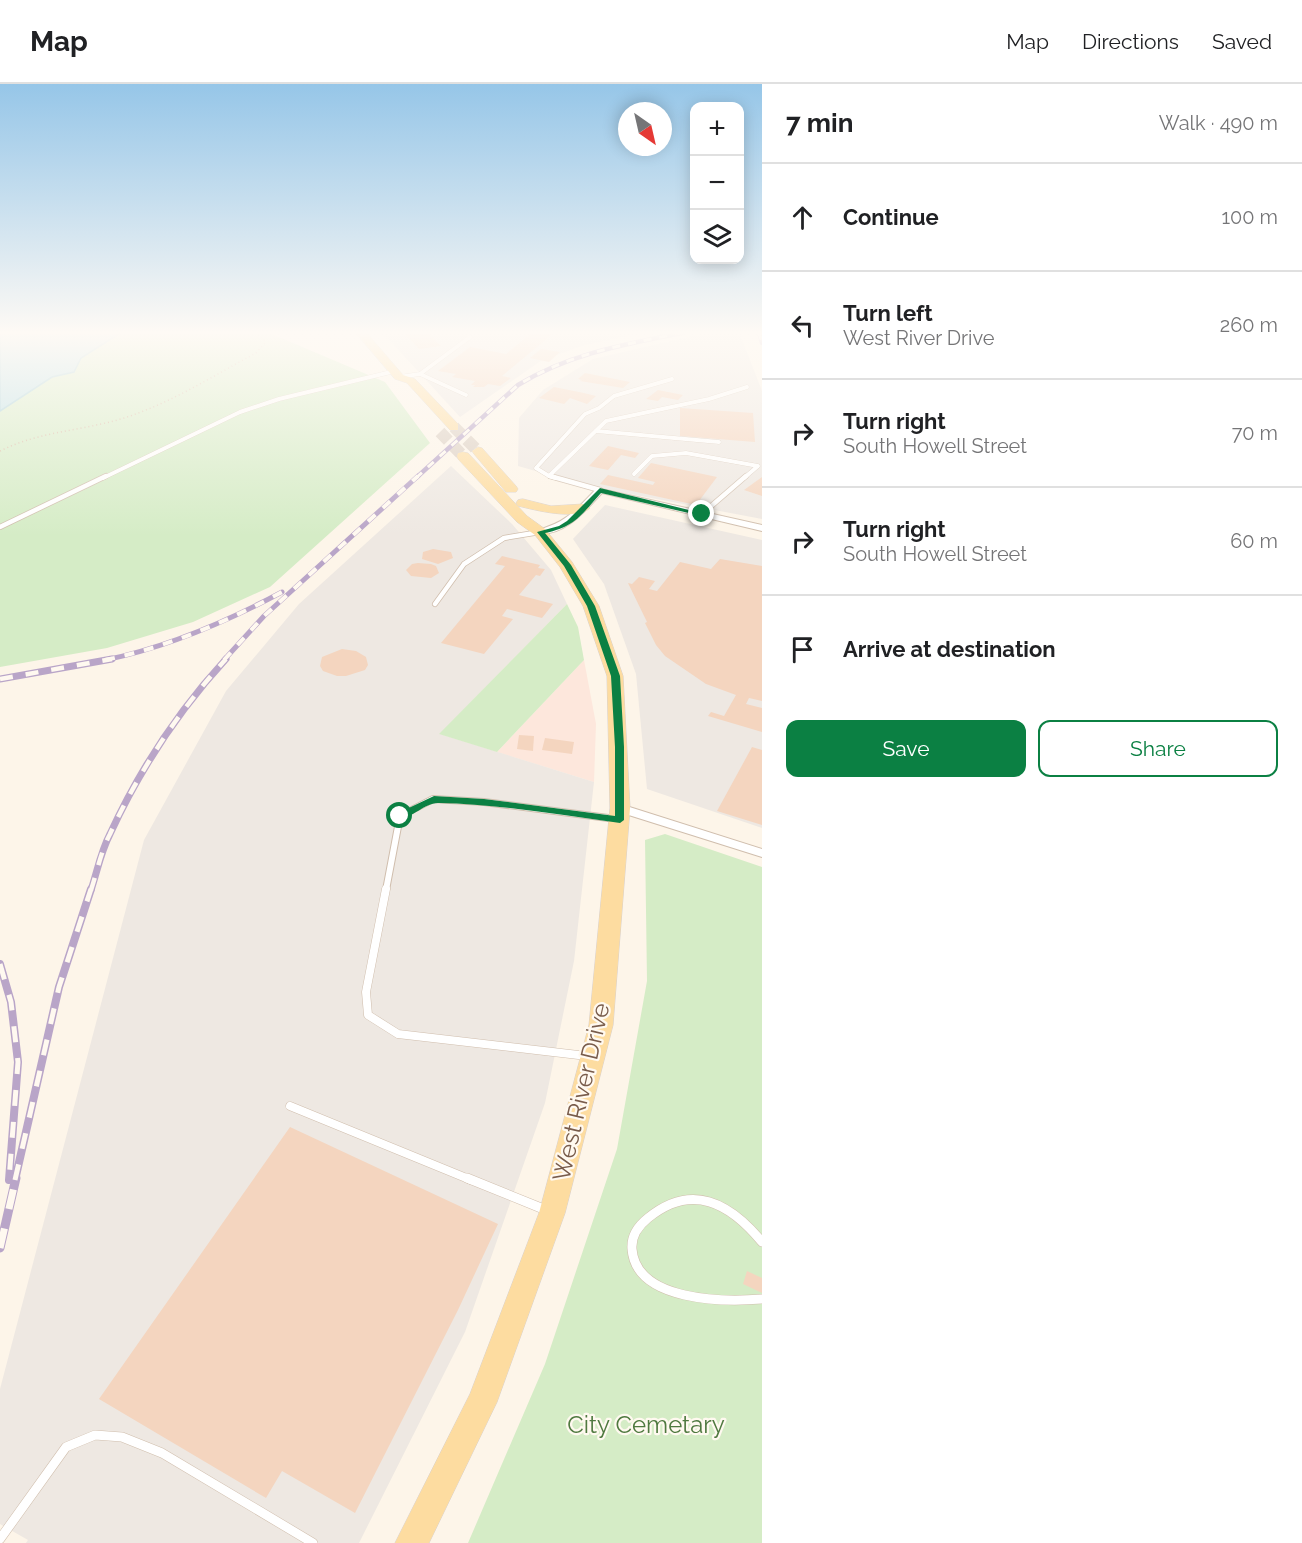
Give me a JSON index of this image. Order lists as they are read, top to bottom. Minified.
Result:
{"streets":{"main road":["West River Drive"]},"parks":["City Cemetary"],"north":"bottom right","page":{"header":"Map","nav":["Map","Directions","Saved"],"heading":["7 min","Walk · 490 m"],"map_buttons":["+","−"],"list":[["Continue","100 m"],["Turn left","West River Drive","260 m"],["Turn right","South Howell Street","70 m"],["Turn right","South Howell Street","60 m"],"Arrive at destination"],"buttons":["Save","Share"]}}
